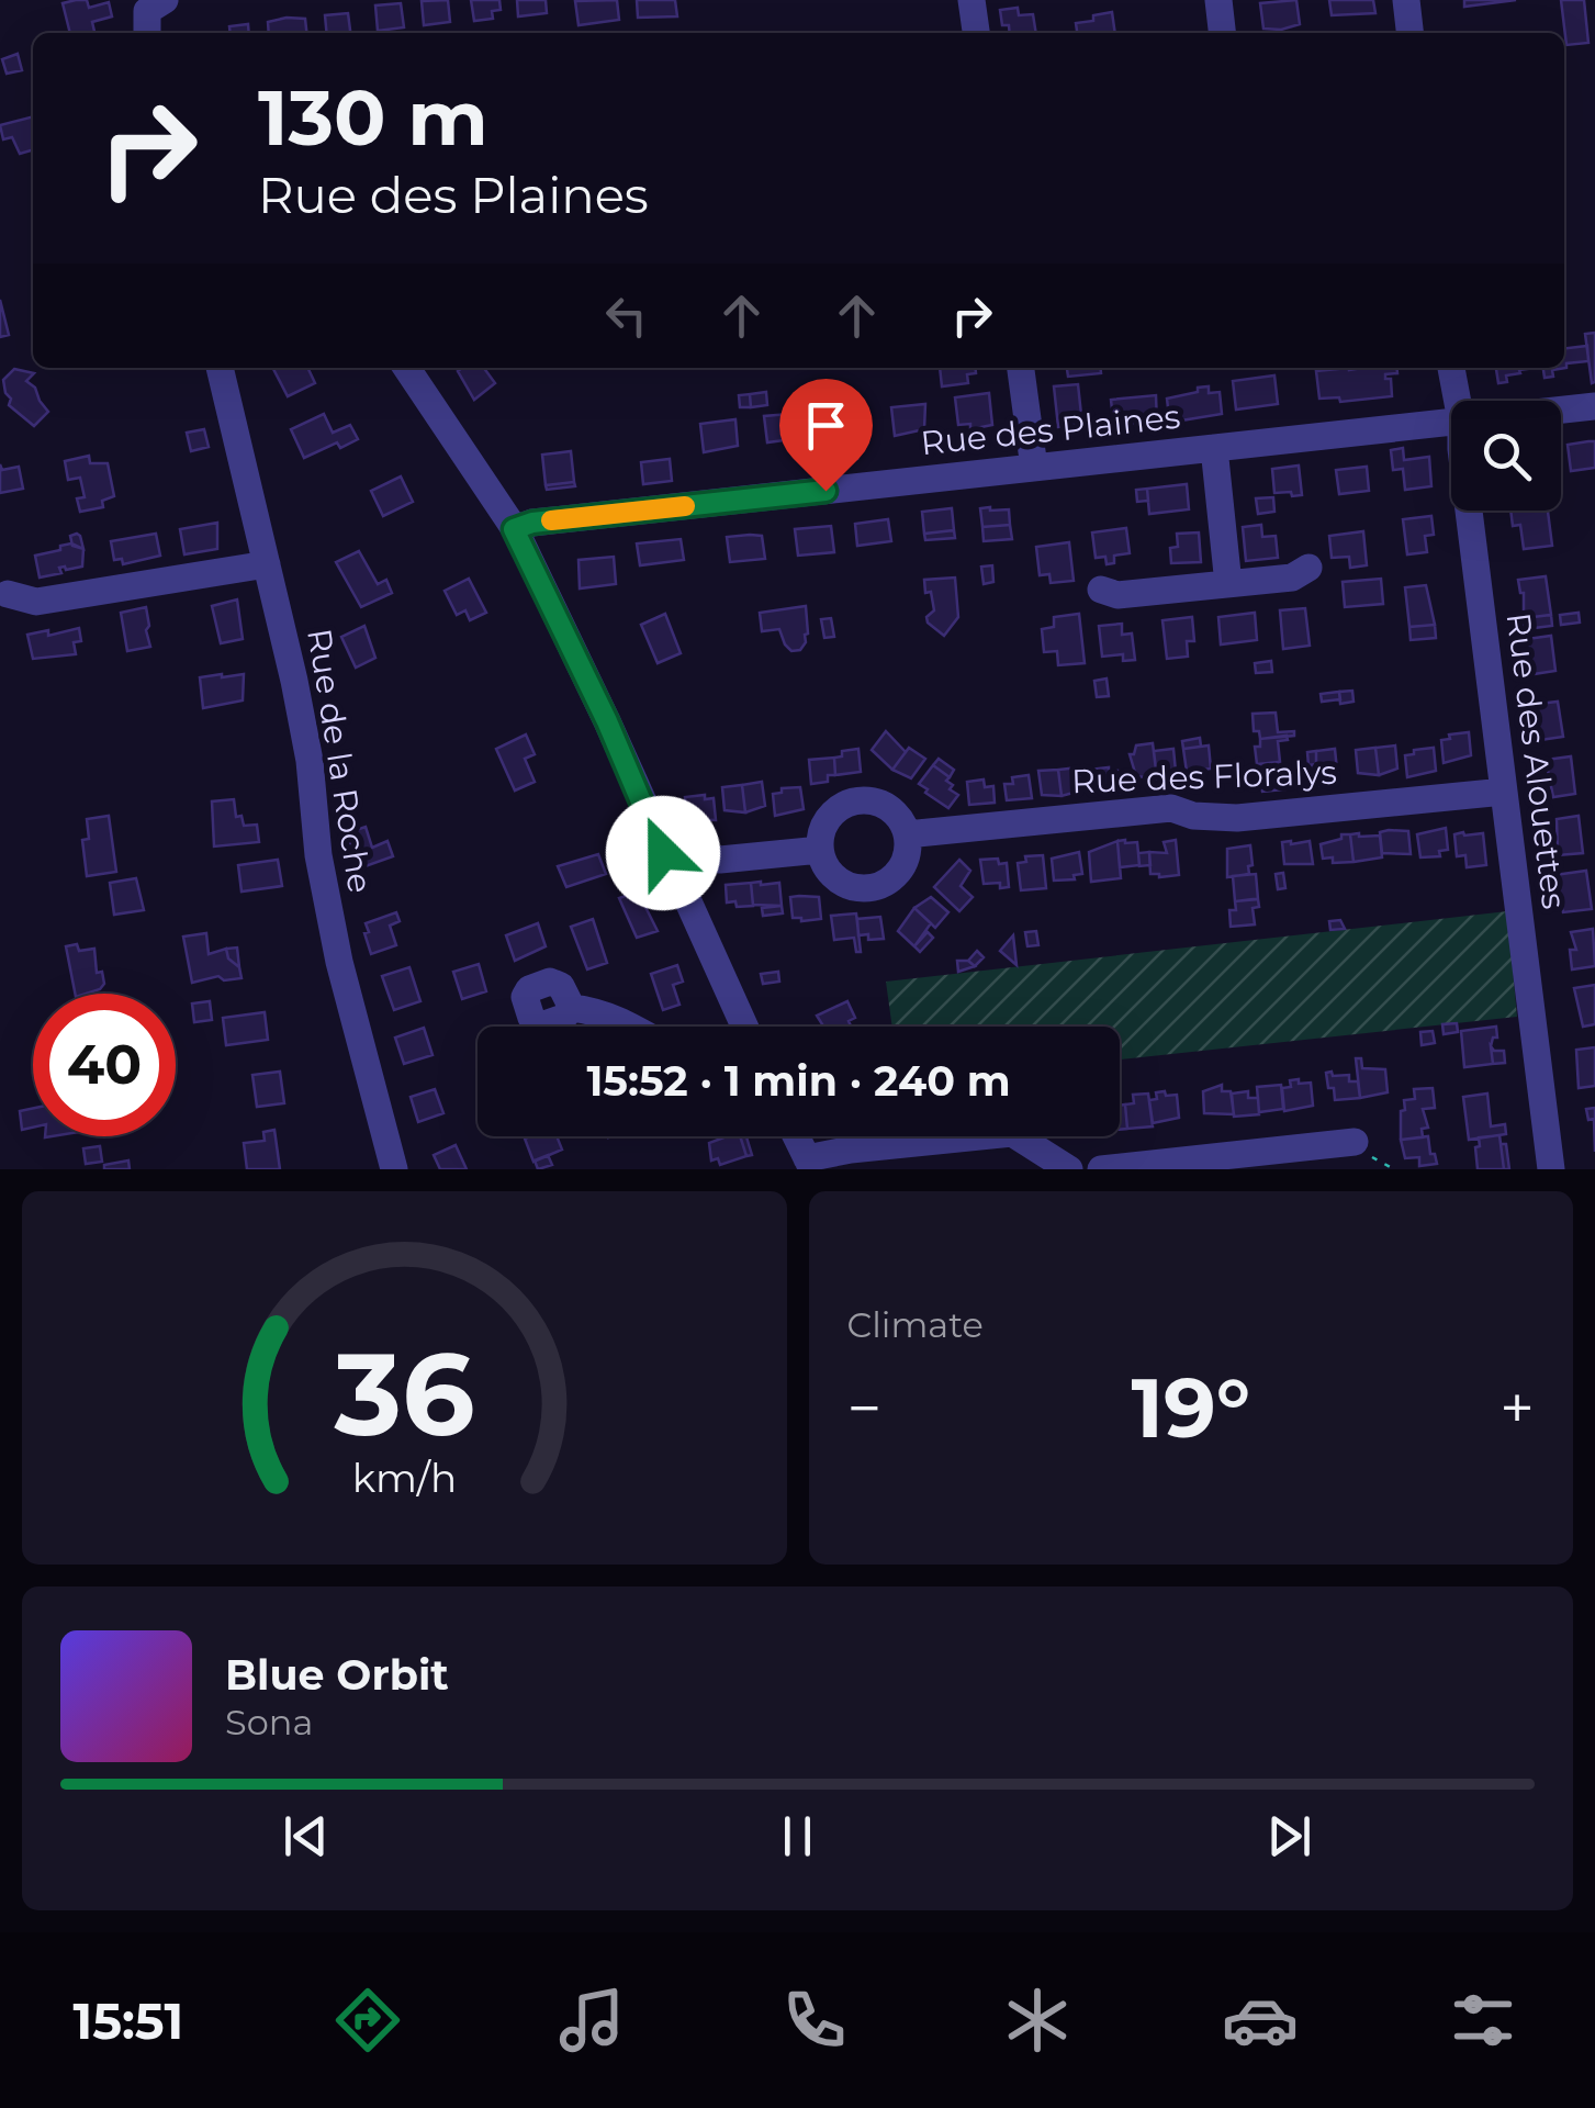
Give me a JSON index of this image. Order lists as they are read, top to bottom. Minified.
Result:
{"streets":{"street":["Rue des Plaines","Rue de la Roche","Rue des Alouettes","Rue des Floralys"]},"crossings":[["Rue des Alouettes","Rue des Floralys"]],"page":{"turn":["130 m","Rue des Plaines"],"limit":"40","trip":"15:52 · 1 min · 240 m","tile":"Climate","heat":["−","19°","+"],"song":["Blue Orbit","Sona"],"tabs":"15:51","gauge":["36","km/h"]}}
